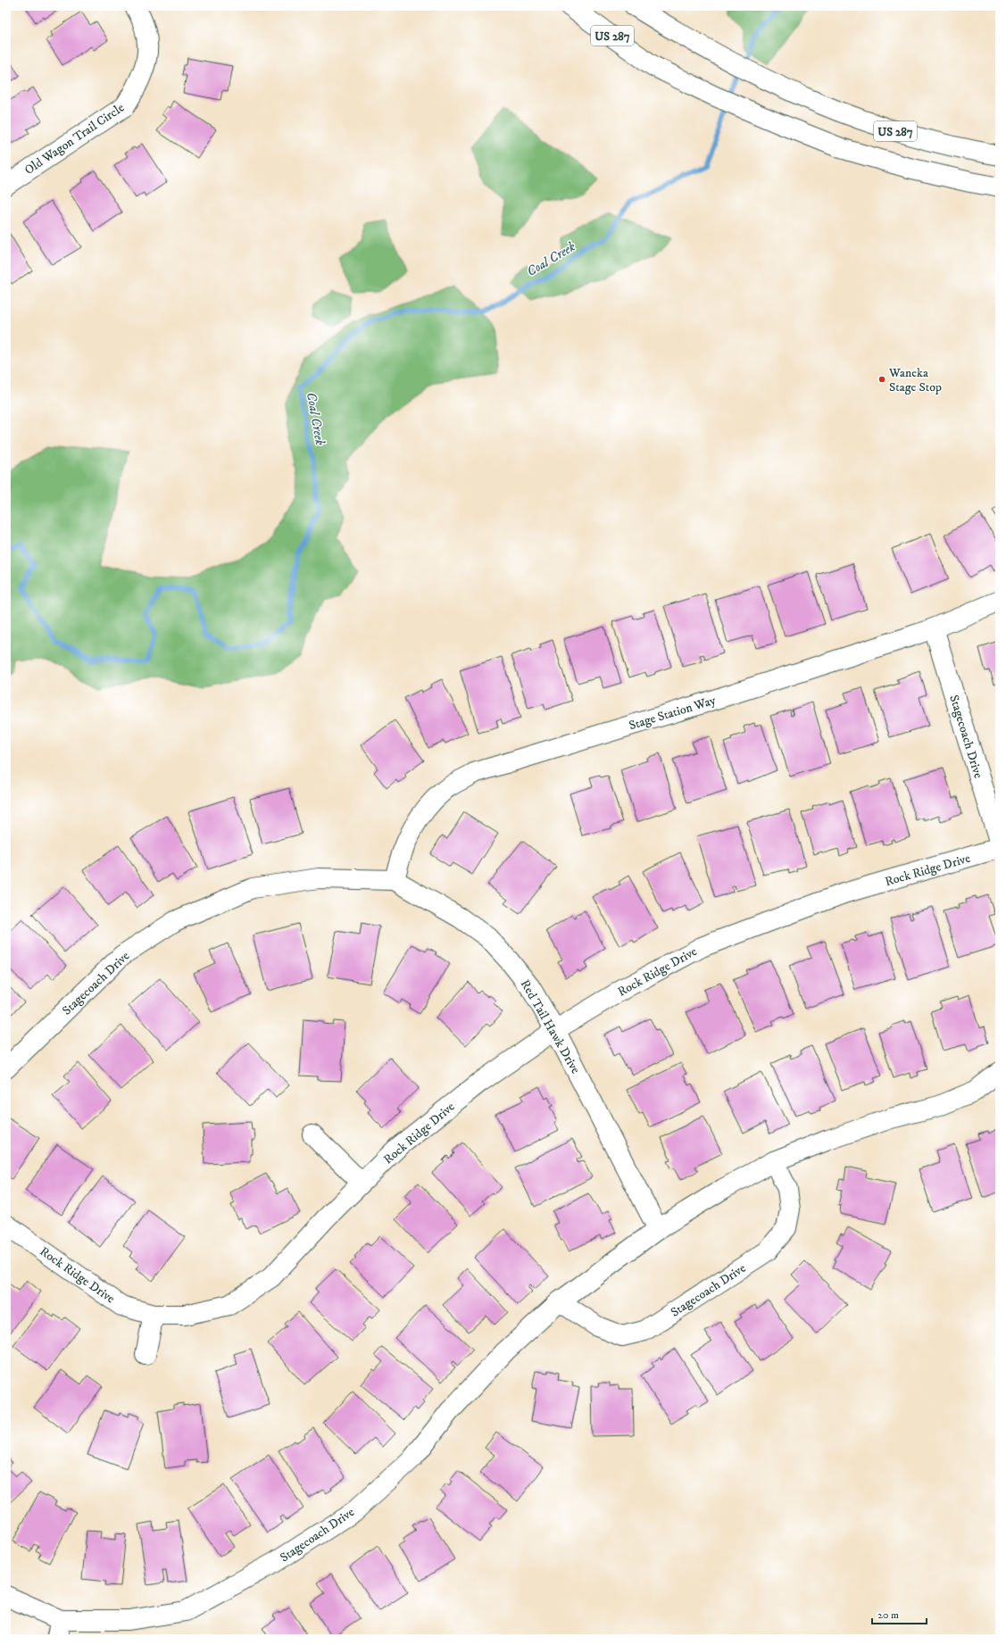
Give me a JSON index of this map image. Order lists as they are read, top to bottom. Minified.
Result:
{"streets":{"street":["US 287","Old Wagon Trail Circle","Stage Station Way","Stagecoach Drive","Rock Ridge Drive","Red Tail Hawk Drive"]},"crossings":[["Stage Station Way","Stagecoach Drive"],["Stage Station Way","Red Tail Hawk Drive"],["Stagecoach Drive","Red Tail Hawk Drive"],["Rock Ridge Drive","Red Tail Hawk Drive"]],"water":["Coal Creek"],"places":["Waneka Stage Stop"],"scale_bar":"20 m"}
